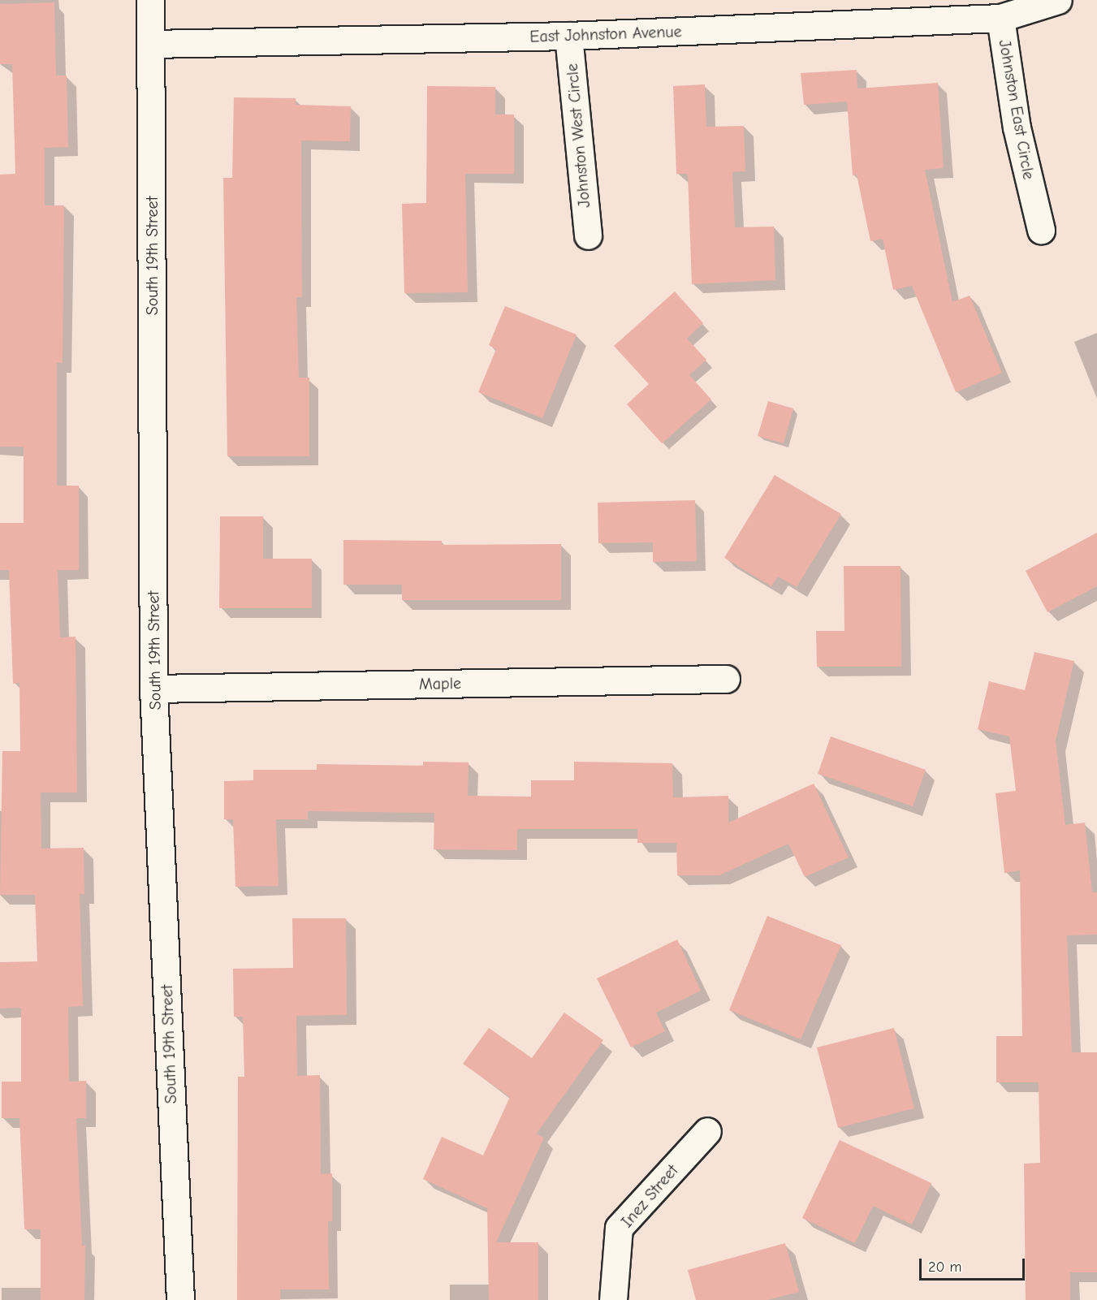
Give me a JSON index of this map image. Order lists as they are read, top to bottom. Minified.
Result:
{"streets":{"street":["East Johnston Avenue","Johnston East Circle","Johnston West Circle","South 19th Street","Maple","Inez Street"]},"crossings":[["East Johnston Avenue","Johnston East Circle"],["East Johnston Avenue","Johnston West Circle"],["East Johnston Avenue","South 19th Street"],["South 19th Street","Maple"]],"scale_bar":"20 m"}
